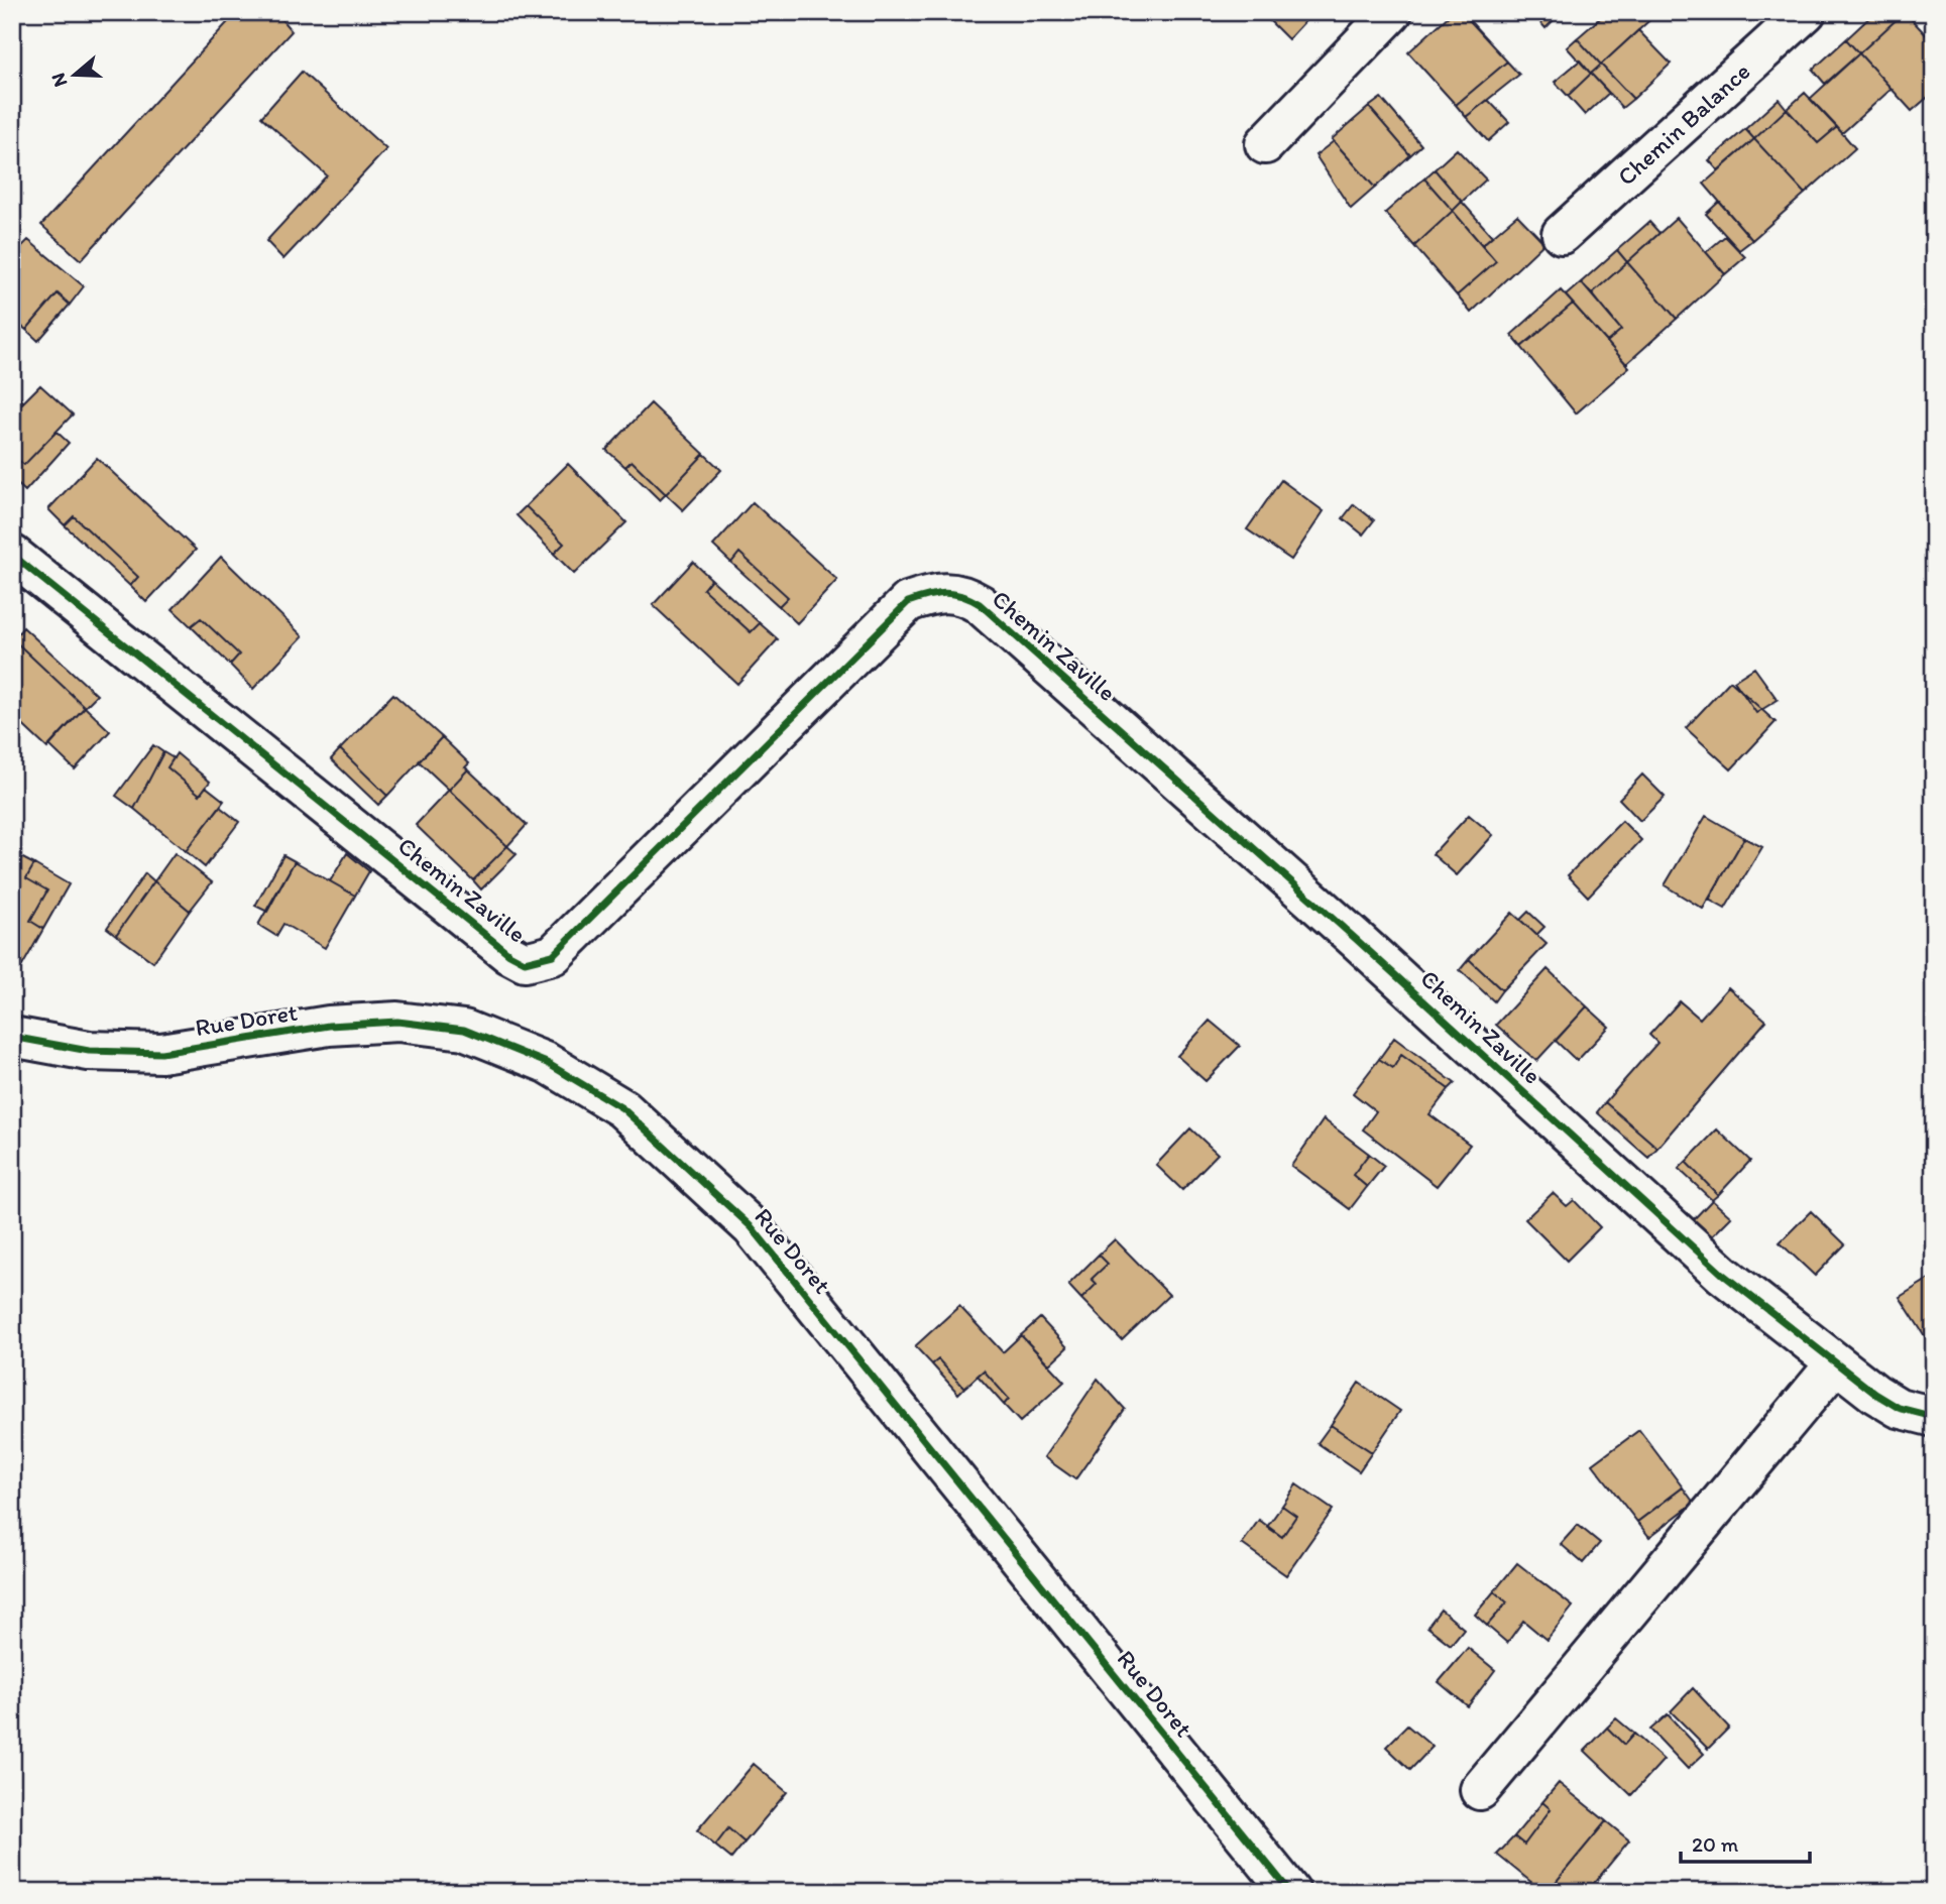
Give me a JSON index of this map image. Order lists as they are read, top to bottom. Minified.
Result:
{"streets":{"street":["Chemin Balance","Chemin Zaville","Rue Doret"]},"scale_bar":"20 m","north":"left"}
